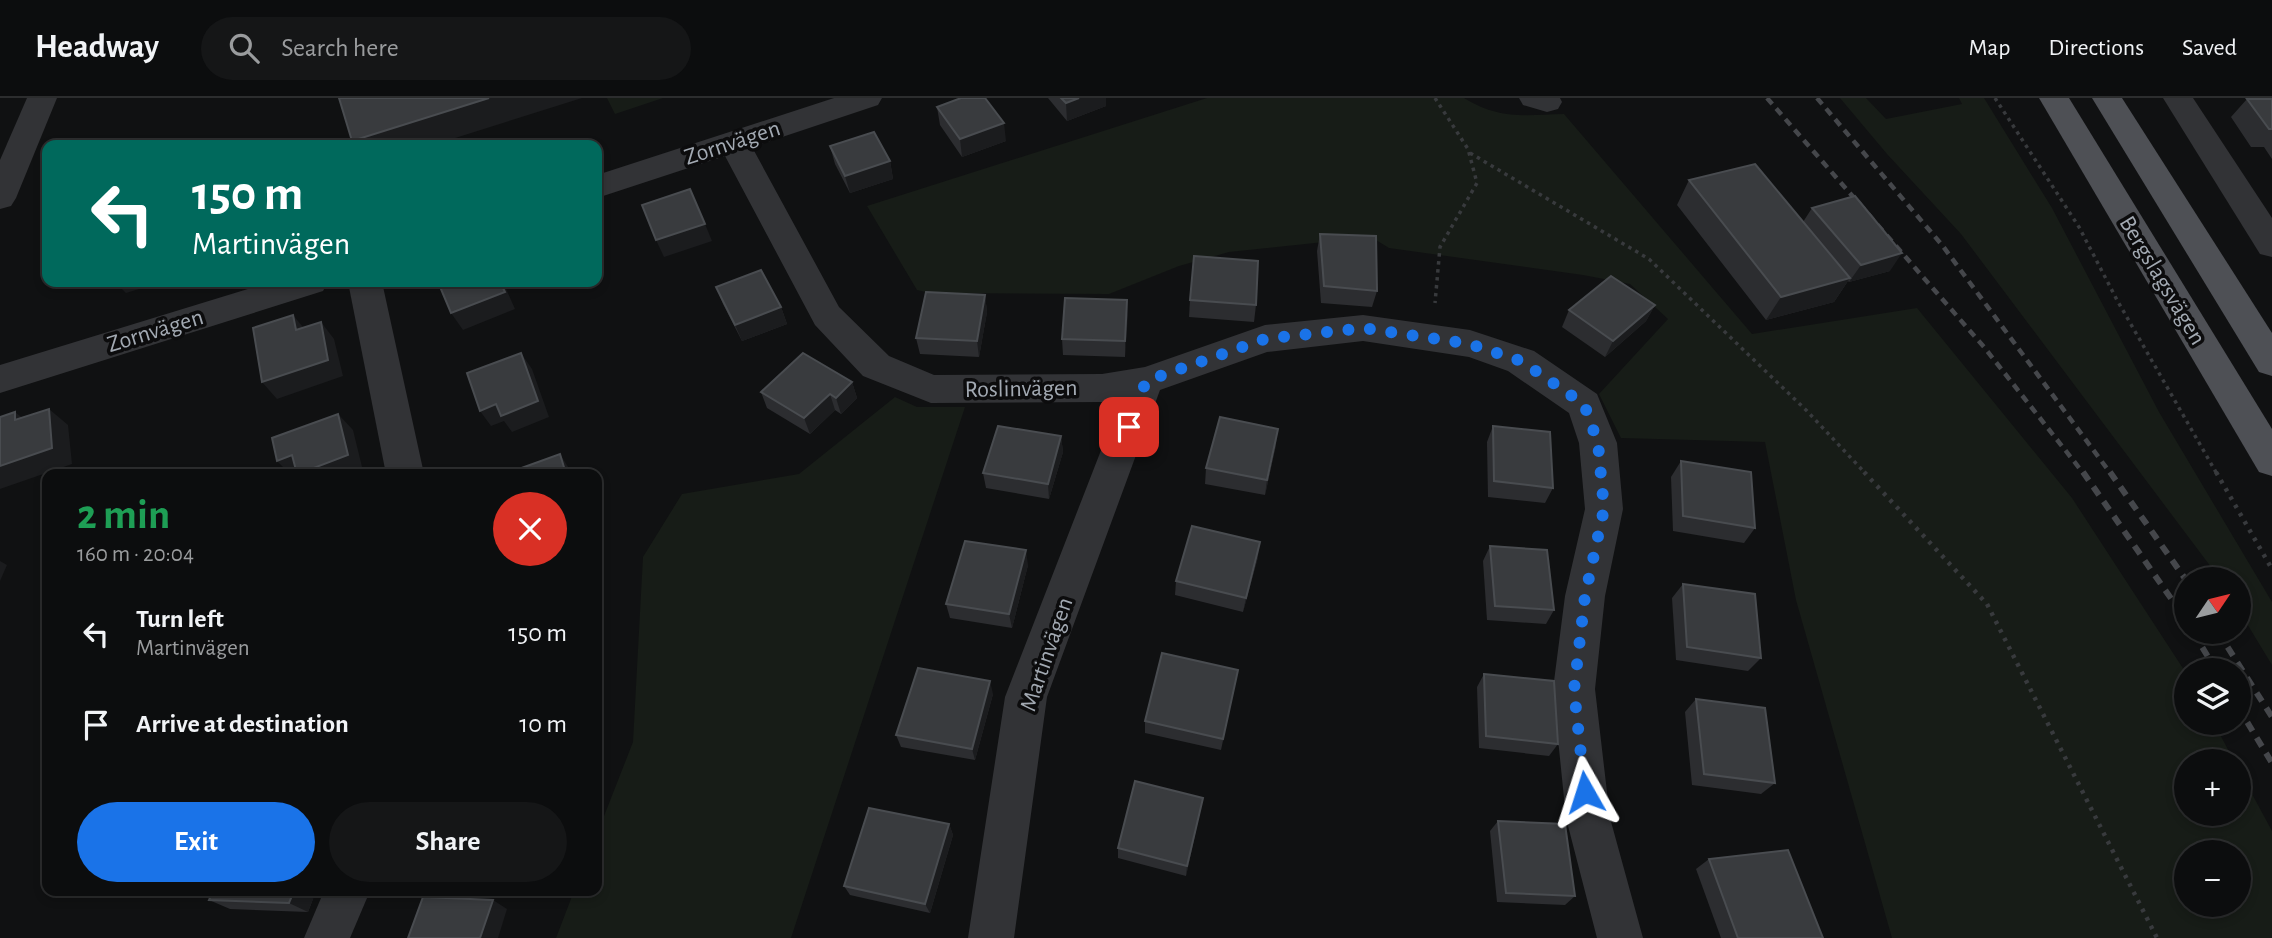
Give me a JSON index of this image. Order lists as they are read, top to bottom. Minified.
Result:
{"streets":{"main road":["Bergslagsvägen"],"street":["Zornvägen","Roslinvägen","Martinvägen"]},"crossings":[["Zornvägen","Roslinvägen"],["Roslinvägen","Martinvägen"]],"north":"top right","page":{"header":"Headway","search":"Search here","nav":["Map","Directions","Saved"],"turn":["150 m","Martinvägen"],"heading":["2 min","160 m · 20:04"],"map_buttons":["+","−"],"list":[{"name":"Turn left","note":"Martinvägen","value":"150 m"},{"name":"Arrive at destination","value":"10 m"}],"buttons":["Exit","Share"]}}
